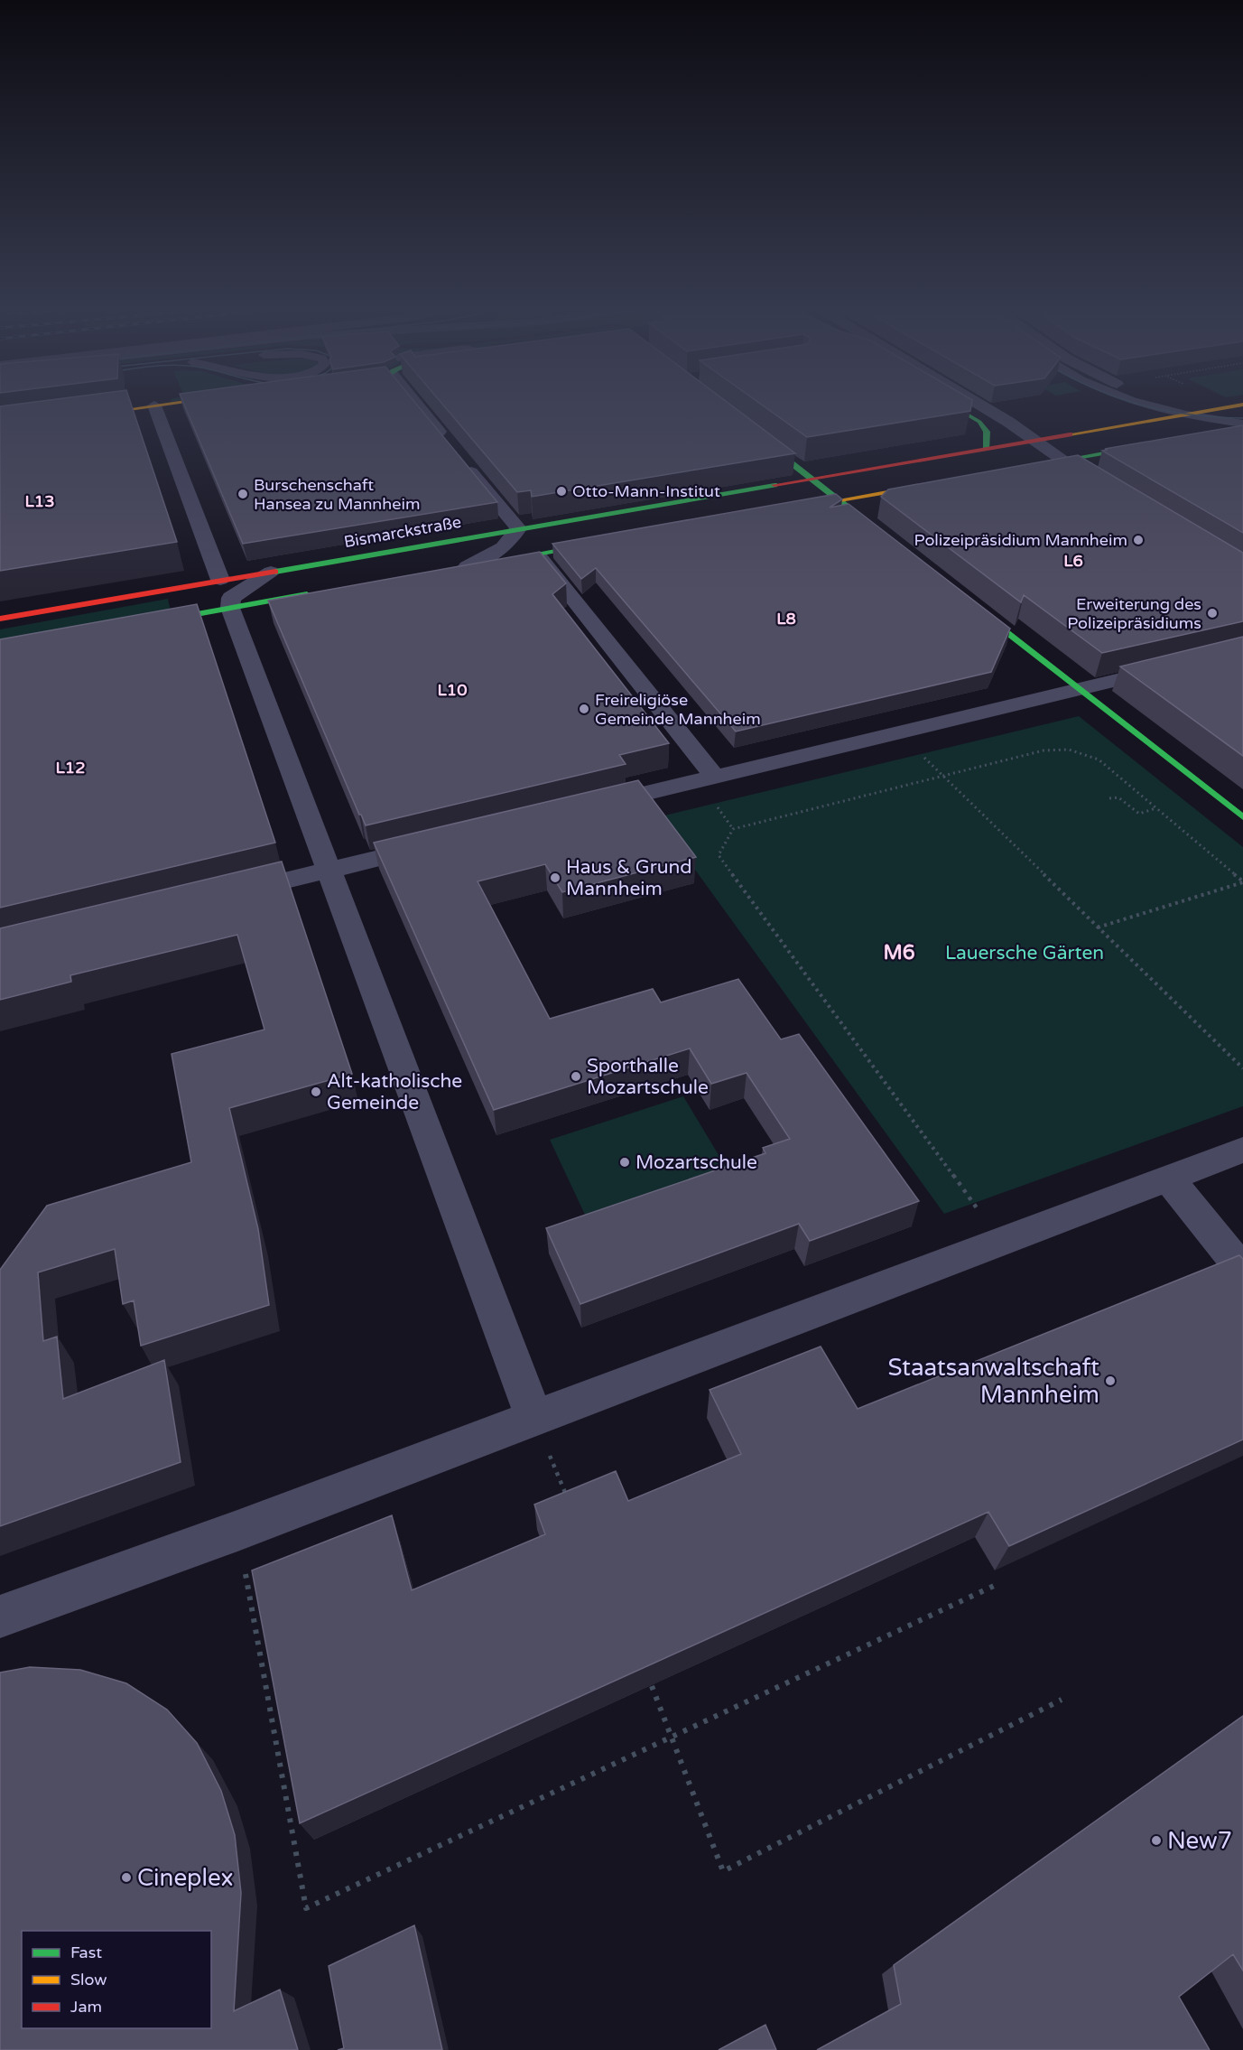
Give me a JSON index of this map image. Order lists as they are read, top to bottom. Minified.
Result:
{"streets":{"main road":["Bismarckstraße"]},"districts":["L13","L6","L8","L10","L12","M6"],"parks":["Lauersche Gärten"],"places":["Otto-Mann-Institut","Burschenschaft Hansea zu Mannheim","Polizeipräsidium Mannheim","Erweiterung des Polizeipräsidiums","Freireligiöse Gemeinde Mannheim","Haus & Grund Mannheim","Sporthalle Mozartschule","Alt-katholische Gemeinde","Mozartschule","Staatsanwaltschaft Mannheim","New7","Cineplex"],"legend":["Fast","Slow","Jam"]}
